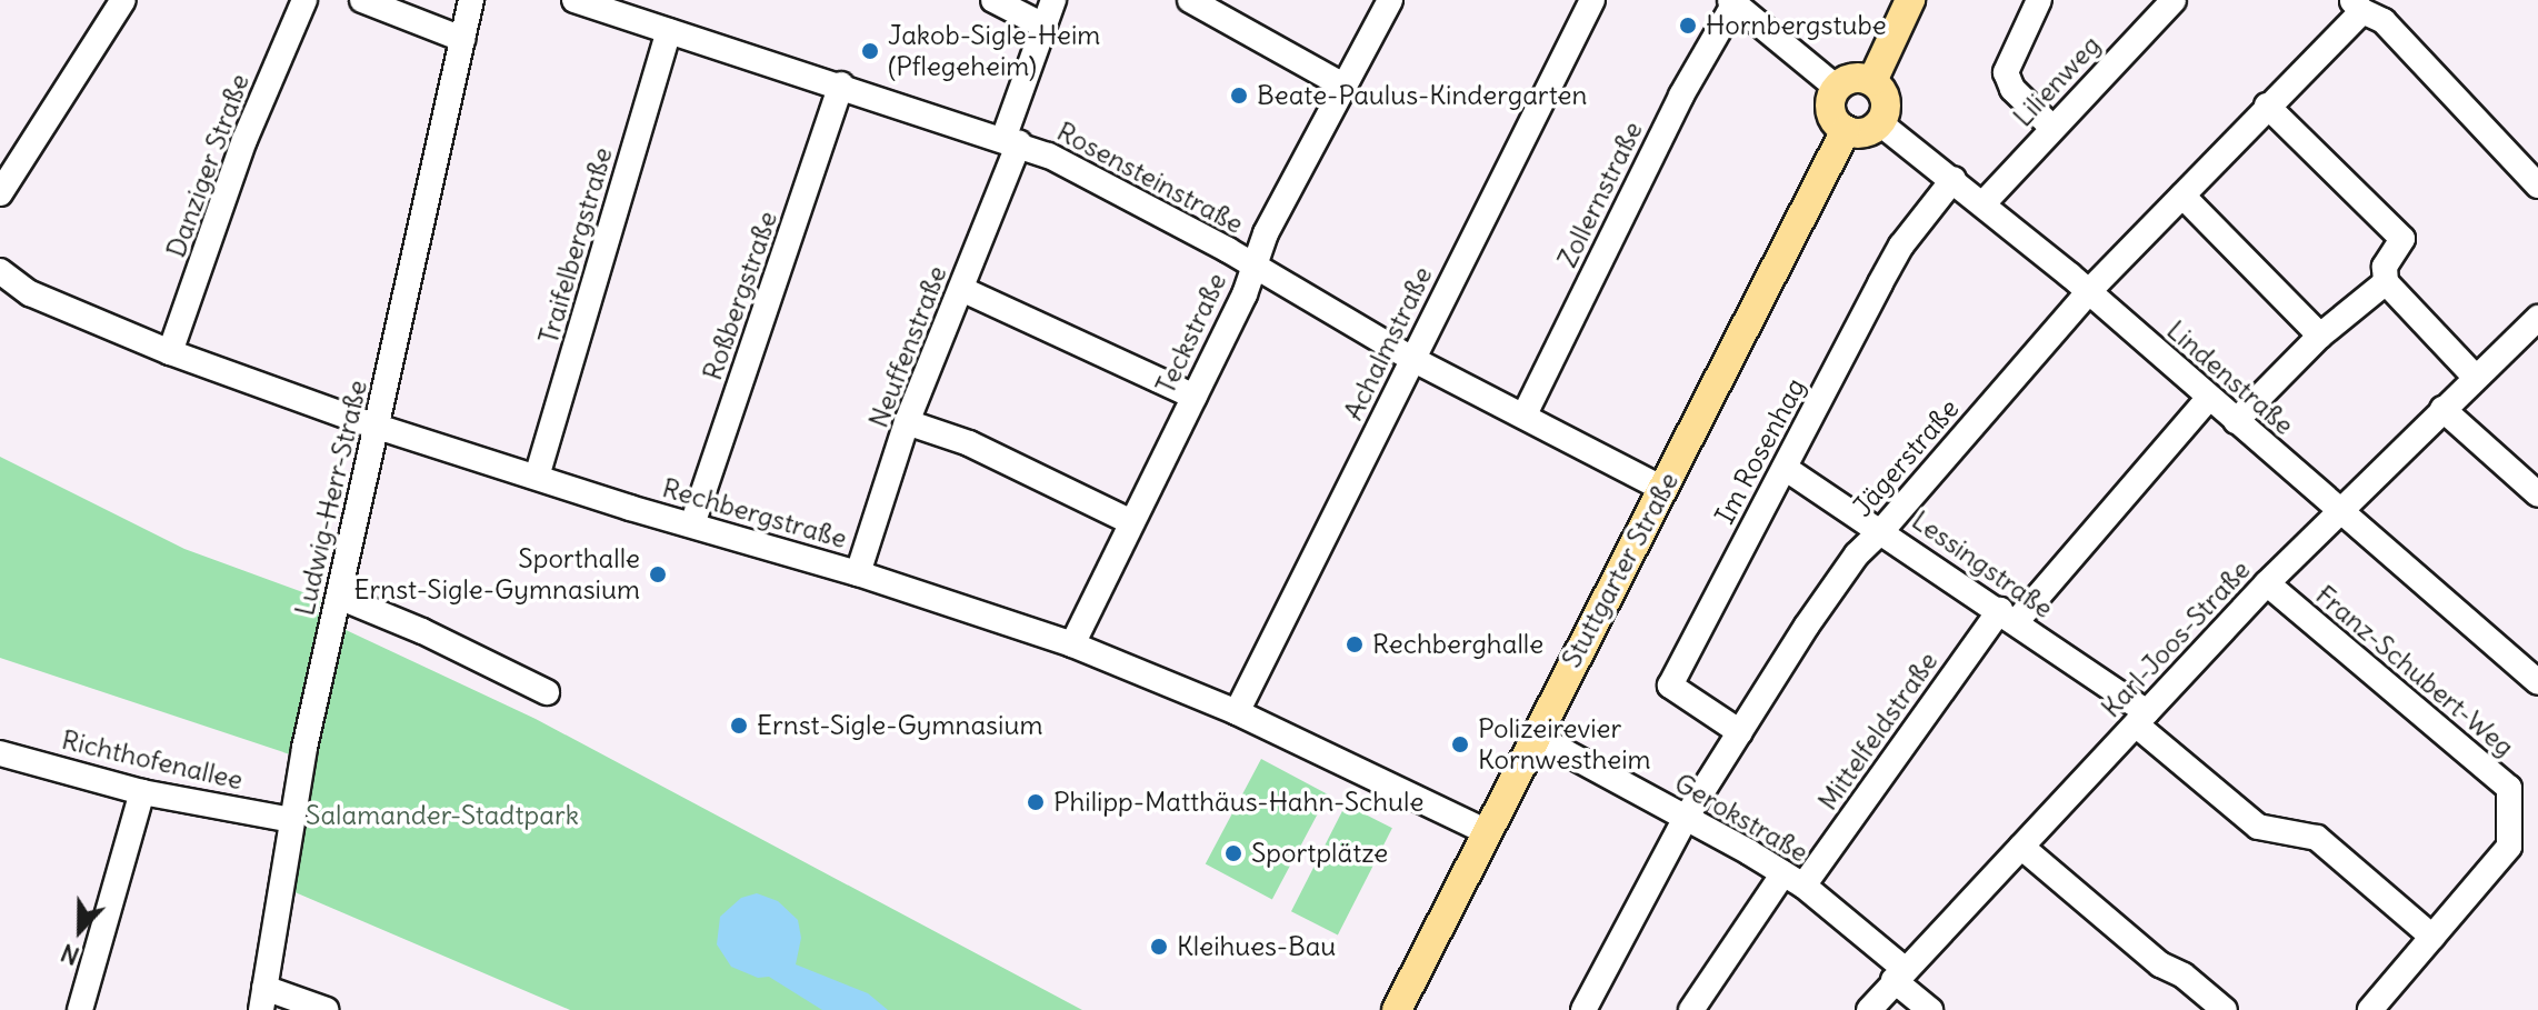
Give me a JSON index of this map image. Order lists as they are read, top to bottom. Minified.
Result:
{"streets":{"main road":["Stuttgarter Straße"],"street":["Lilienweg","Danziger Straße","Rosensteinstraße","Zollernstraße","Traifelbergstraße","Roßbergstraße","Teckstraße","Achalmstraße","Neuffenstraße","Lindenstraße","Im Rosenhag","Jägerstraße","Ludwig-Herr-Straße","Rechbergstraße","Lessingstraße","Karl-Joos-Straße","Franz-Schubert-Weg","Mittelfeldstraße","Richthofenallee","Gerokstraße"]},"crossings":[["Lilienweg","Lindenstraße"],["Danziger Straße","Rechbergstraße"],["Rosensteinstraße","Zollernstraße"],["Rosensteinstraße","Traifelbergstraße"],["Rosensteinstraße","Roßbergstraße"],["Rosensteinstraße","Teckstraße"],["Rosensteinstraße","Achalmstraße"],["Rosensteinstraße","Neuffenstraße"],["Rosensteinstraße","Stuttgarter Straße"],["Traifelbergstraße","Rechbergstraße"],["Roßbergstraße","Rechbergstraße"],["Teckstraße","Rechbergstraße"],["Achalmstraße","Rechbergstraße"],["Neuffenstraße","Rechbergstraße"],["Lindenstraße","Im Rosenhag"],["Lindenstraße","Jägerstraße"],["Lindenstraße","Stuttgarter Straße"],["Lindenstraße","Karl-Joos-Straße"],["Lindenstraße","Mittelfeldstraße"],["Im Rosenhag","Jägerstraße"],["Im Rosenhag","Lessingstraße"],["Jägerstraße","Lessingstraße"],["Jägerstraße","Gerokstraße"],["Ludwig-Herr-Straße","Rechbergstraße"],["Ludwig-Herr-Straße","Richthofenallee"],["Rechbergstraße","Stuttgarter Straße"],["Lessingstraße","Karl-Joos-Straße"],["Lessingstraße","Franz-Schubert-Weg"],["Lessingstraße","Mittelfeldstraße"],["Stuttgarter Straße","Gerokstraße"],["Karl-Joos-Straße","Franz-Schubert-Weg"],["Karl-Joos-Straße","Gerokstraße"],["Mittelfeldstraße","Gerokstraße"]],"parks":["Salamander-Stadtpark"],"places":["Hornbergstube","Jakob-Sigle-Heim (Pflegeheim)","Beate-Paulus-Kindergarten","Sporthalle Ernst-Sigle-Gymnasium","Rechberghalle","Ernst-Sigle-Gymnasium","Polizeirevier Kornwestheim","Philipp-Matthäus-Hahn-Schule","Sportplätze","Kleihues-Bau"],"north":"bottom"}
